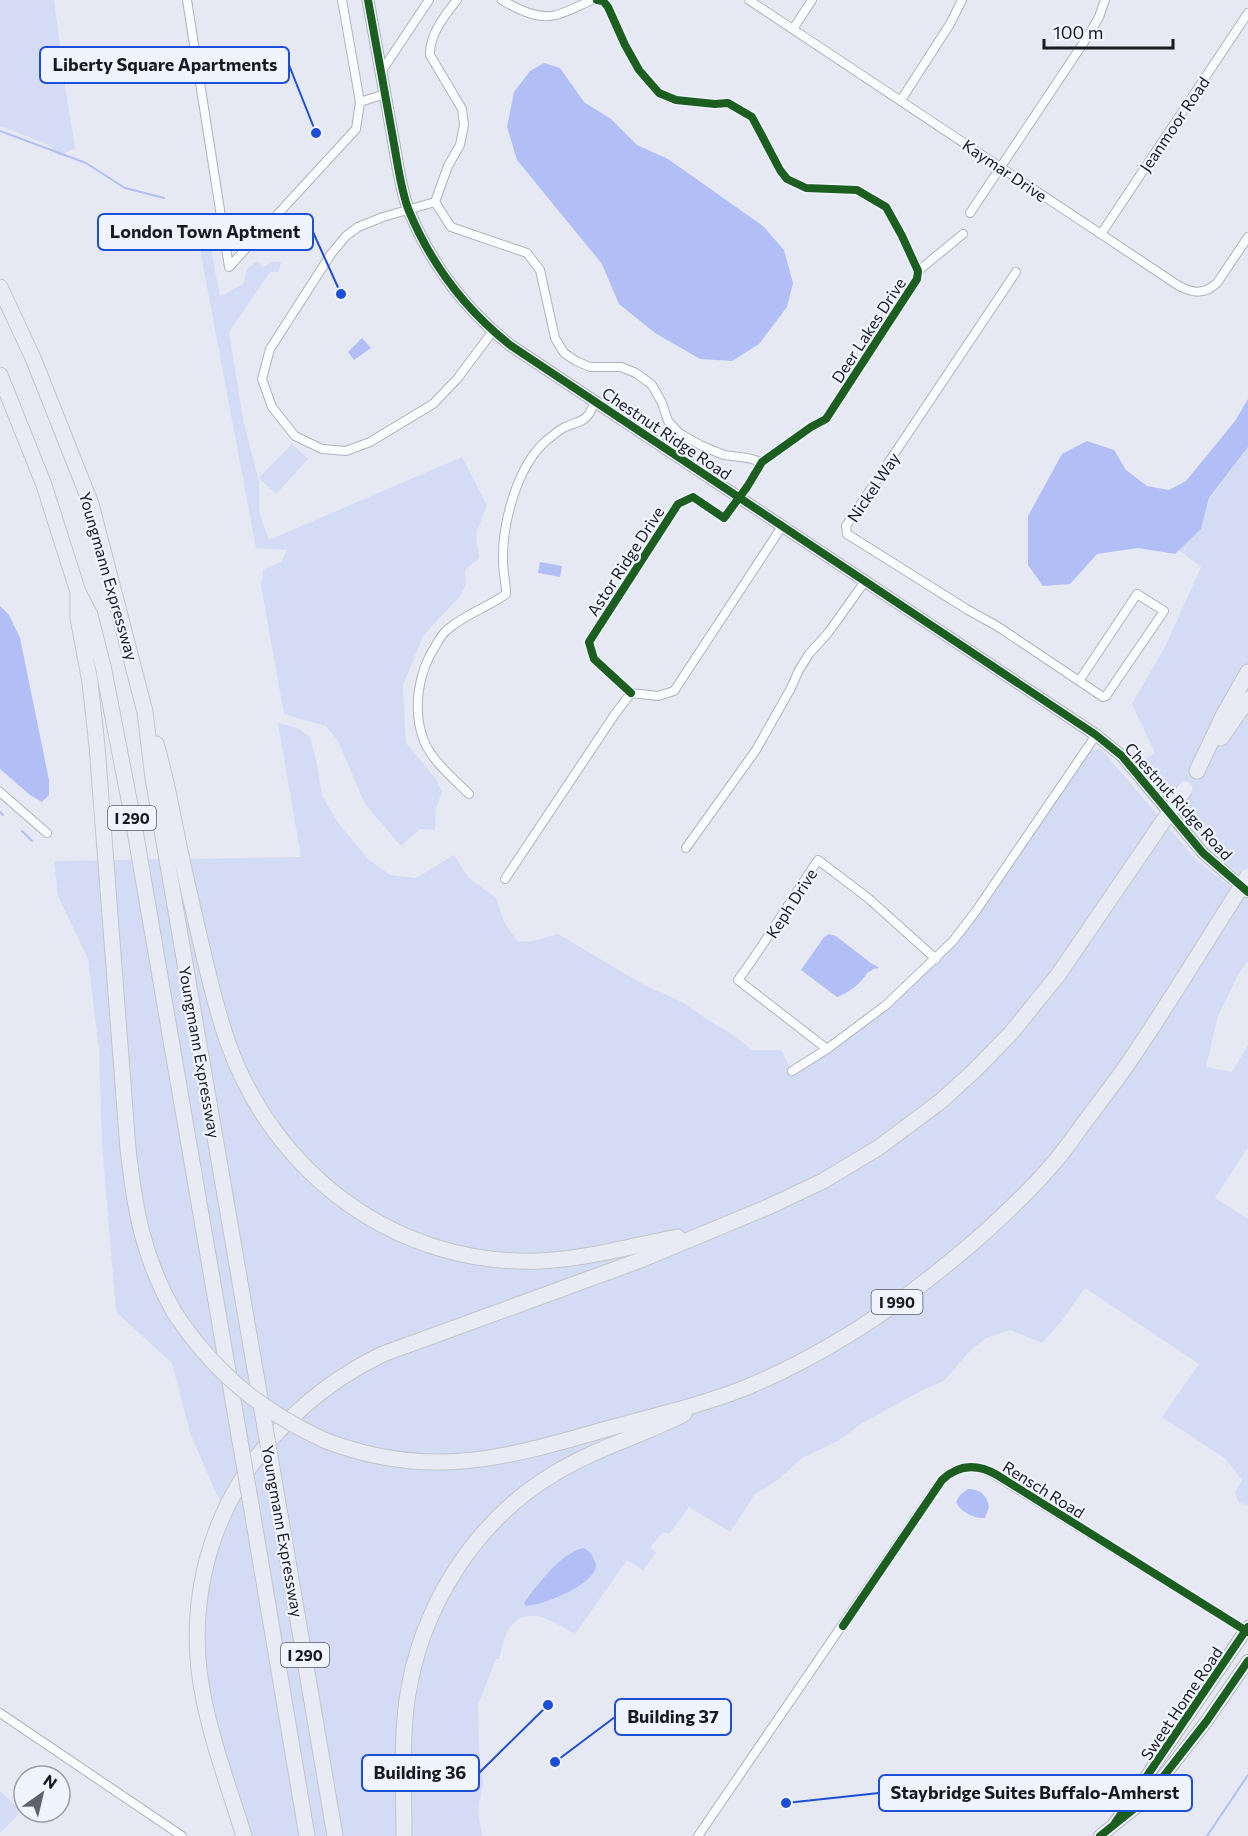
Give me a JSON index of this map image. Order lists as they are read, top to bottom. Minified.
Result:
{"streets":{"highway":["Youngmann Expressway","I 290","I 990"],"main road":["Sweet Home Road"],"street":["Jeanmoor Road","Kaymar Drive","Deer Lakes Drive","Chestnut Ridge Road","Nickel Way","Astor Ridge Drive","Keph Drive","Rensch Road"]},"crossings":[["Jeanmoor Road","Kaymar Drive"],["Deer Lakes Drive","Chestnut Ridge Road"],["Deer Lakes Drive","Astor Ridge Drive"],["Chestnut Ridge Road","Astor Ridge Drive"],["Rensch Road","Sweet Home Road"]],"places":["Liberty Square Apartments","London Town Aptment","Building 36","Building 37","Staybridge Suites Buffalo-Amherst"],"scale_bar":"100 m","north":"top right"}
